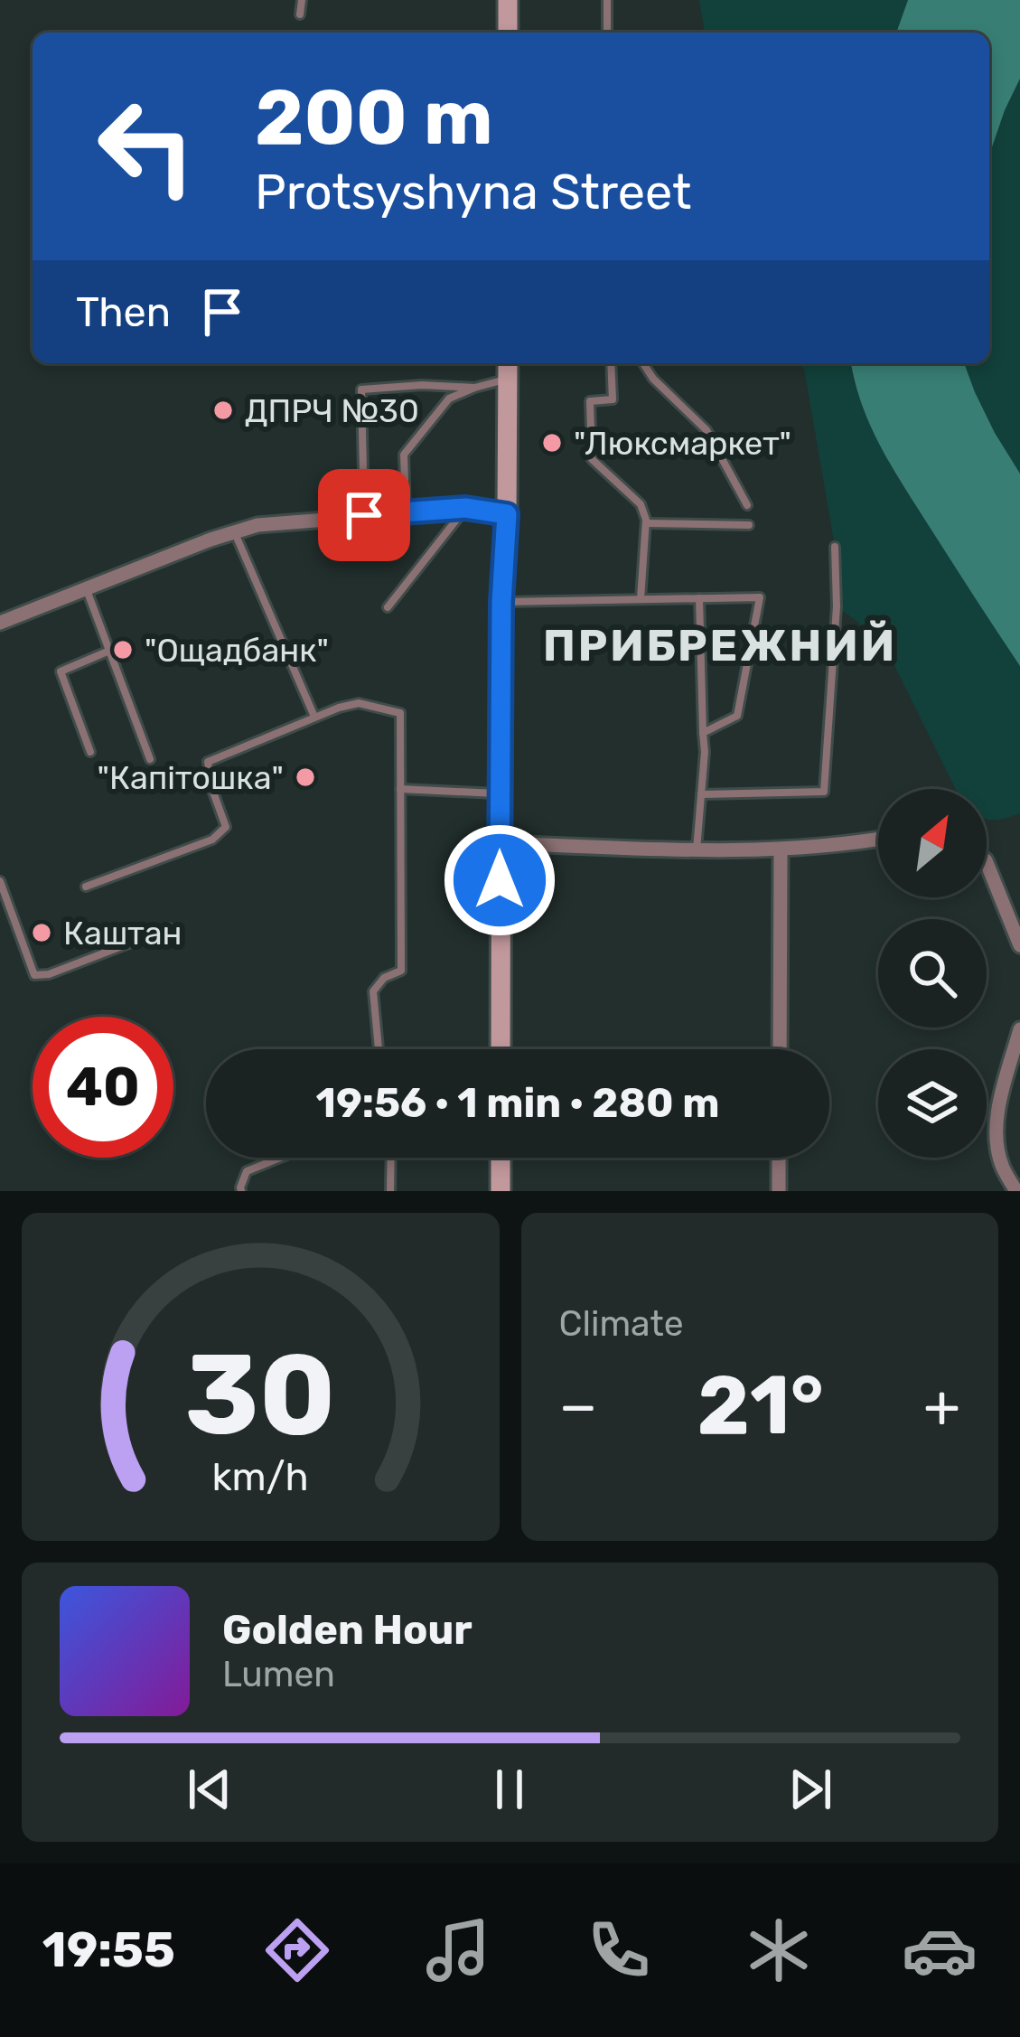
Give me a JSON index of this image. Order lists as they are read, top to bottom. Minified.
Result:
{"districts":["ПРИБРЕЖНИЙ"],"places":["ДПРЧ №30","\"Люксмаркет\"","\"Ощадбанк\"","\"Капітошка\"","Каштан"],"north":"top right","page":{"turn":["200 m","Protsyshyna Street"],"then":"Then","limit":"40","trip":"19:56 · 1 min · 280 m","tile":"Climate","heat":["−","21°","+"],"song":["Golden Hour","Lumen"],"tabs":"19:55","gauge":["30","km/h"]}}
